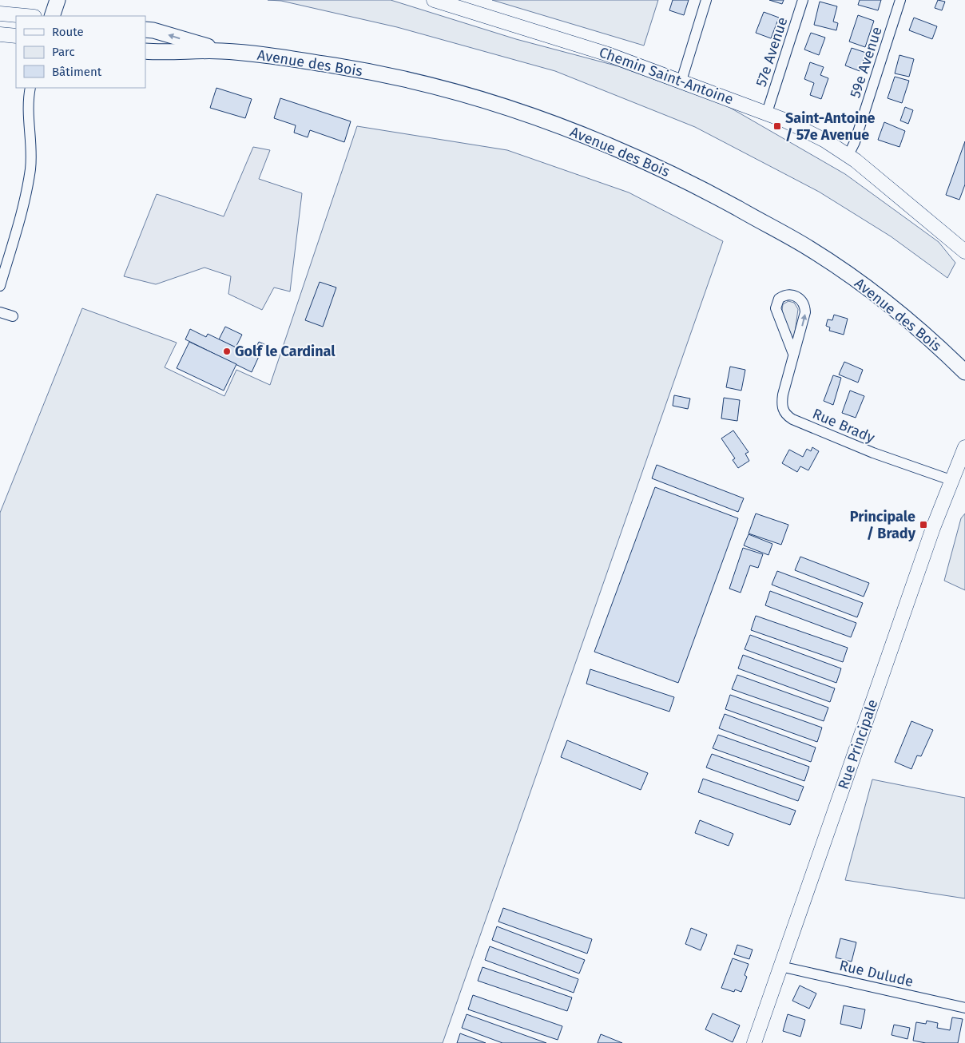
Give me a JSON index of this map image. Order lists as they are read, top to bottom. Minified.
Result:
{"streets":{"main road":["Avenue des Bois"],"street":["57e Avenue","59e Avenue","Chemin Saint-Antoine","Rue Brady","Rue Principale","Rue Dulude"]},"crossings":[["57e Avenue","Chemin Saint-Antoine"],["59e Avenue","Chemin Saint-Antoine"],["Rue Brady","Rue Principale"],["Rue Principale","Rue Dulude"]],"places":{"transit":["Saint-Antoine / 57e Avenue","Principale / Brady"],"other":["Golf le Cardinal"]},"legend":["Route","Parc","Bâtiment"]}
